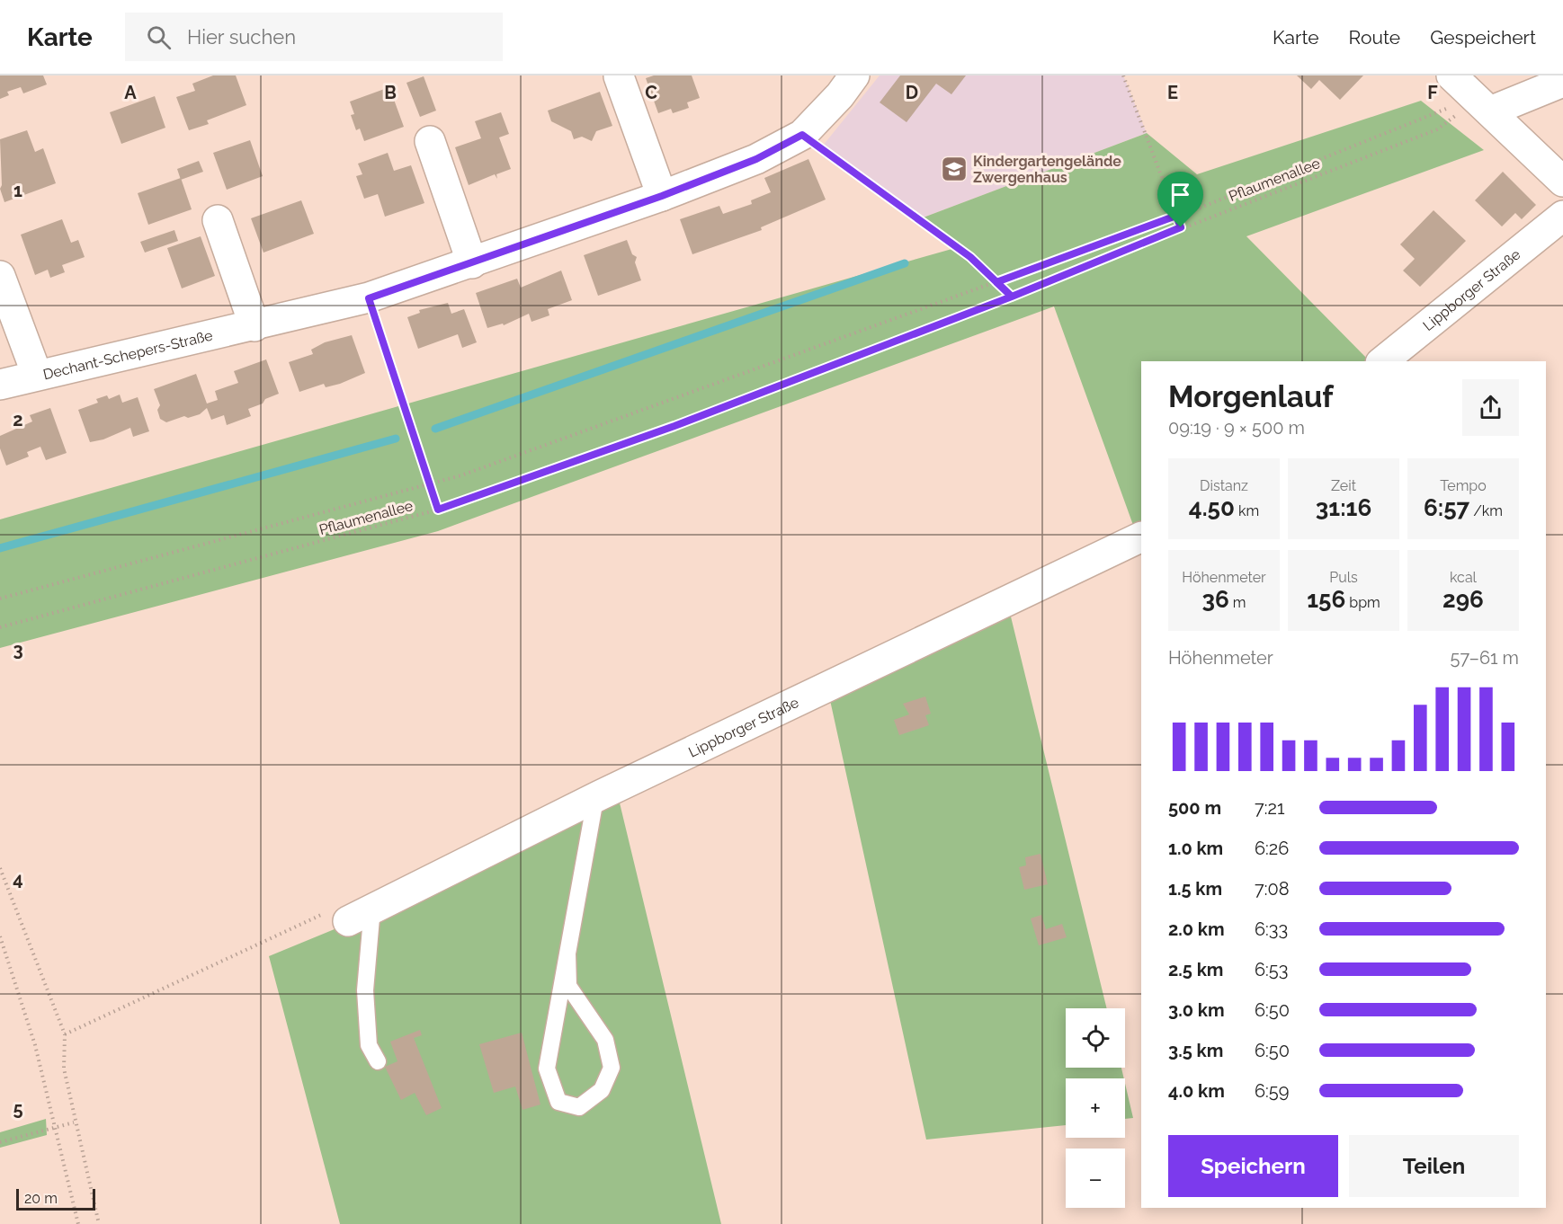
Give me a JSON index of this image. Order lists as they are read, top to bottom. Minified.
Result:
{"streets":{"street":["Lippborger Straße","Dechant-Schepers-Straße"],"path":["Pflaumenallee"]},"places":{"school or university":["Kindergartengelände Zwergenhaus"]},"scale_bar":"20 m","page":{"header":"Karte","search":"Hier suchen","nav":["Karte","Route","Gespeichert"],"heading":["Morgenlauf","09:19 · 9 × 500 m"],"stats":[["Distanz","4.50 km"],["Zeit","31:16"],["Tempo","6:57 /km"],["Höhenmeter","36 m"],["Puls","156 bpm"],["kcal","296"]],"chart":["Höhenmeter","57–61 m"],"list":[{"name":"500 m","note":"7:21"},{"name":"1.0 km","note":"6:26"},{"name":"1.5 km","note":"7:08"},{"name":"2.0 km","note":"6:33"},{"name":"2.5 km","note":"6:53"},{"name":"3.0 km","note":"6:50"},{"name":"3.5 km","note":"6:50"},{"name":"4.0 km","note":"6:59"}],"map_buttons":["+","−"],"buttons":["Speichern","Teilen"],"scale":"20 m"},"grid":{"columns":["A","B","C","D","E","F"],"rows":["1","2","3","4","5"]}}
